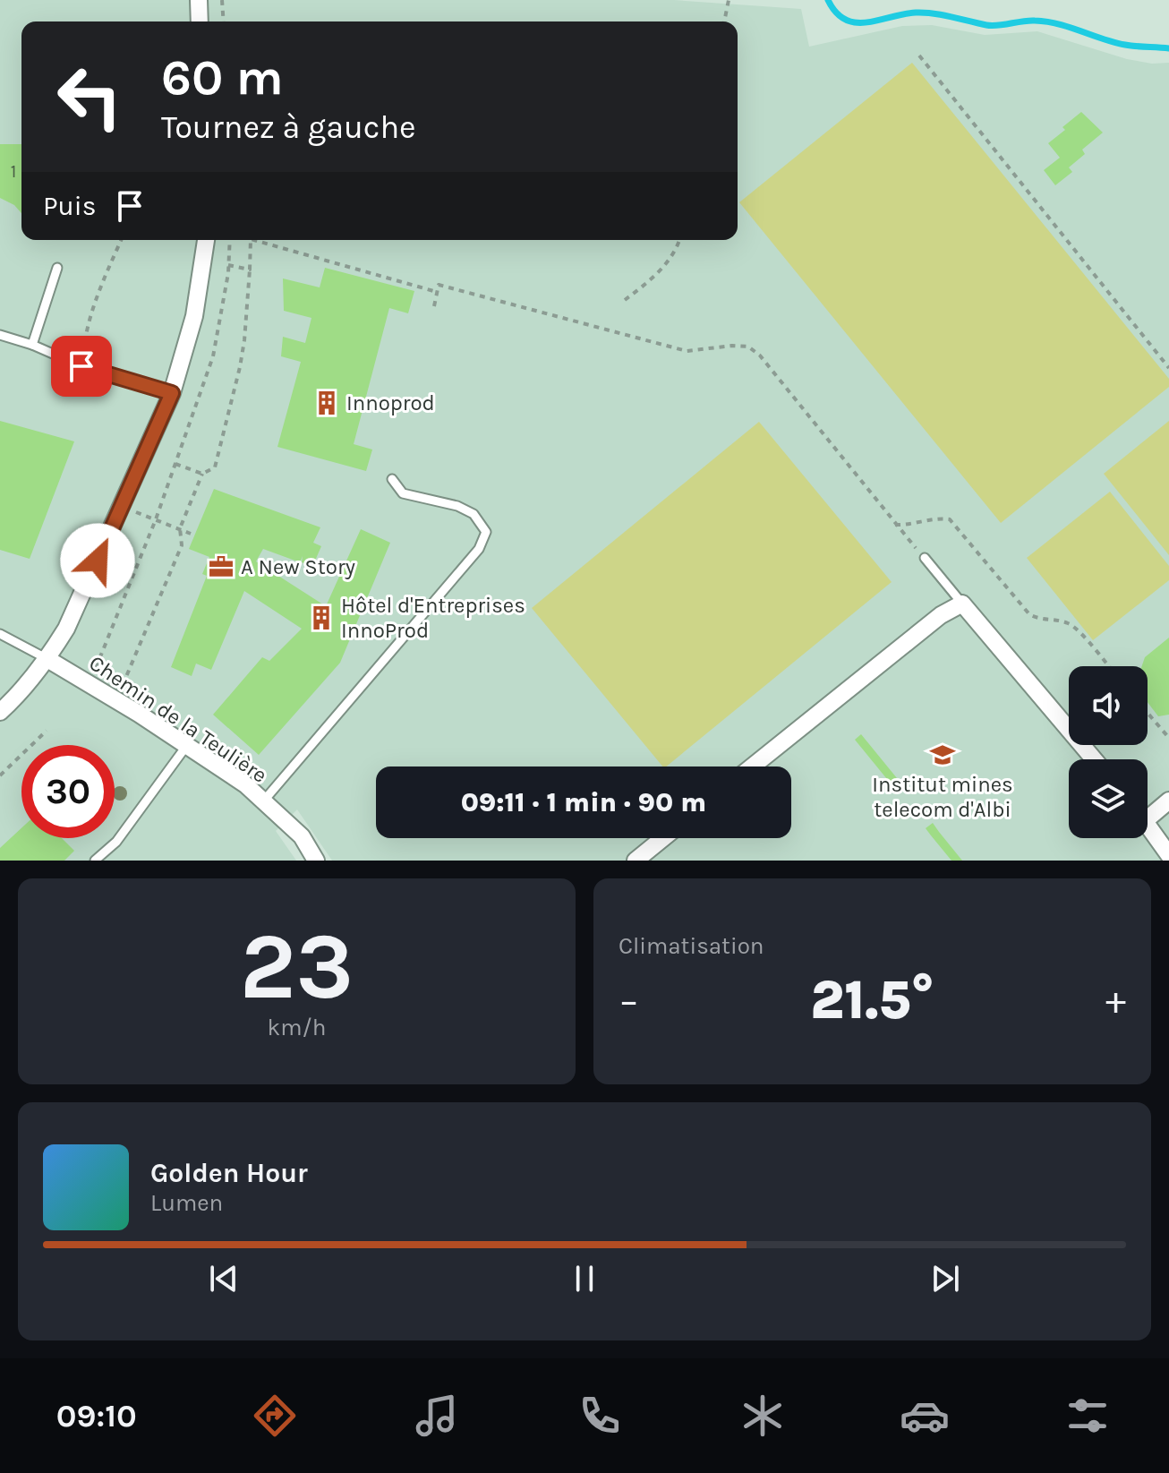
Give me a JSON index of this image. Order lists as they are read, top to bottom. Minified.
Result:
{"streets":{"street":["Chemin de la Teulière"]},"places":{"building":["Innoprod","Hôtel d'Entreprises InnoProd"],"office":["A New Story"],"school or university":["Institut mines telecom d'Albi"]},"house_numbers":["1"],"page":{"turn":["60 m","Tournez à gauche"],"then":"Puis","limit":"30","trip":"09:11 · 1 min · 90 m","tile":[["23","km/h"],"Climatisation"],"heat":["−","21.5°","+"],"song":["Golden Hour","Lumen"],"tabs":"09:10"}}
